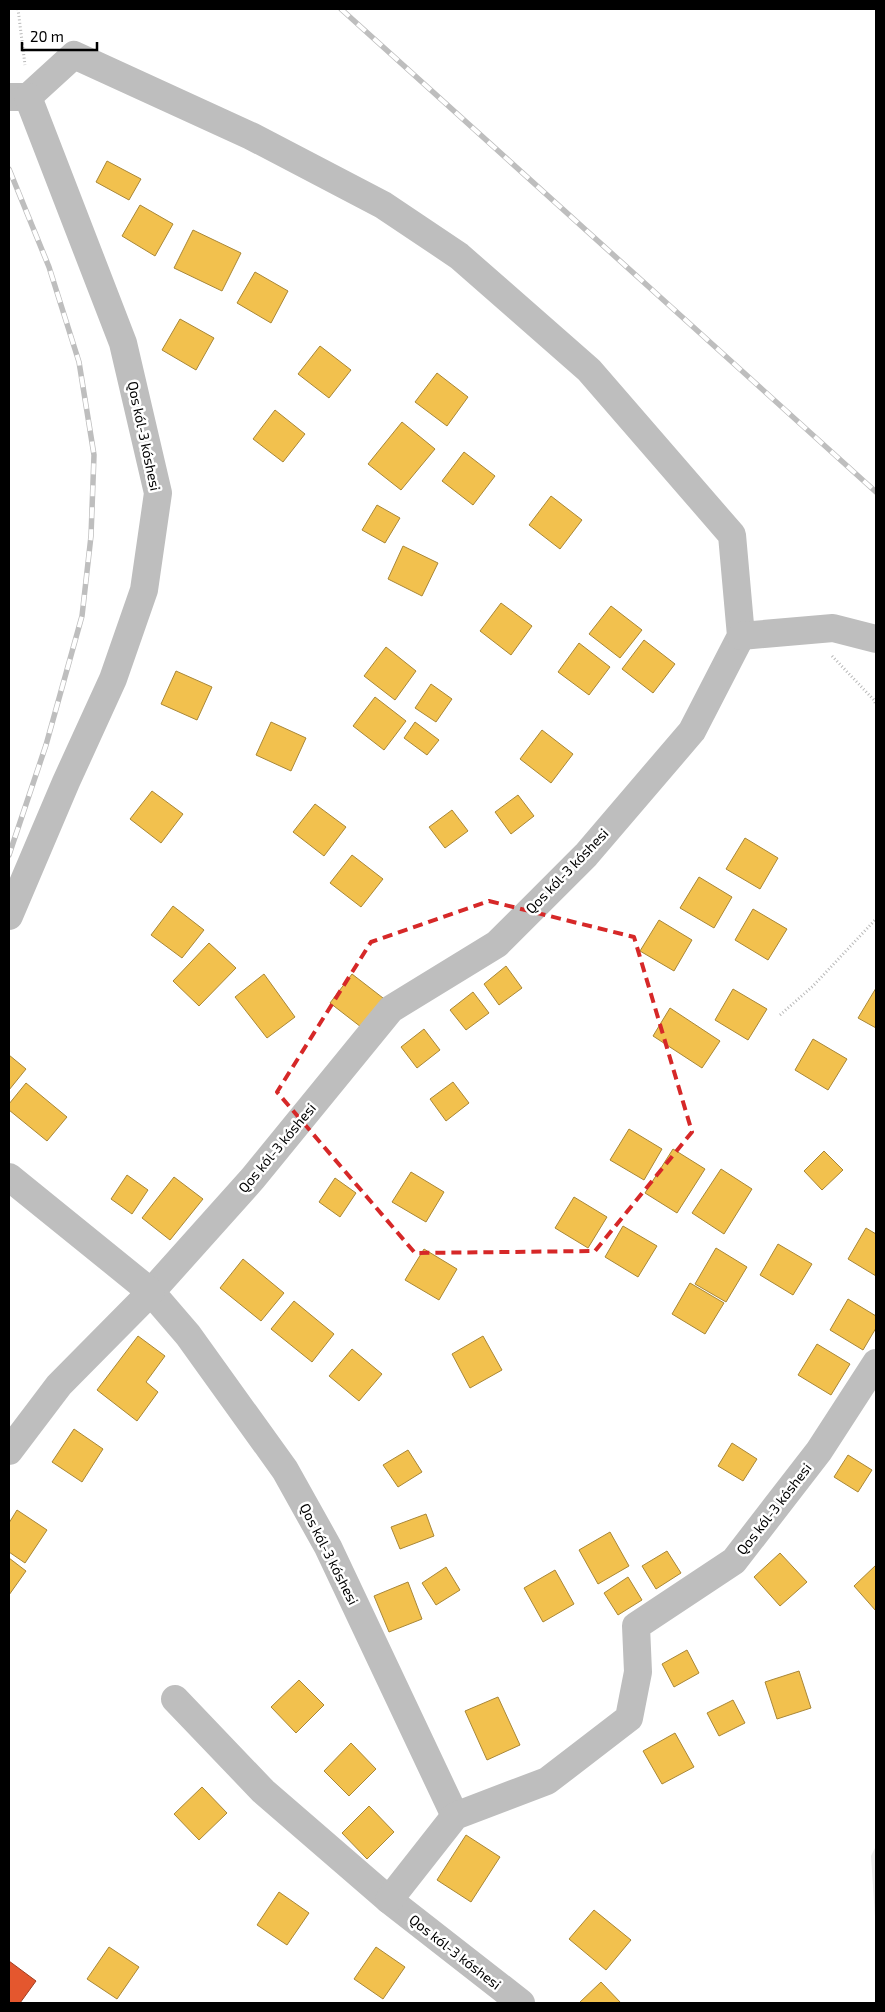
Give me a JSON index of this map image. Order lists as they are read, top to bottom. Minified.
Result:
{"streets":{"street":["Qos kól-3 kóshesi"]},"scale_bar":"20 m"}
